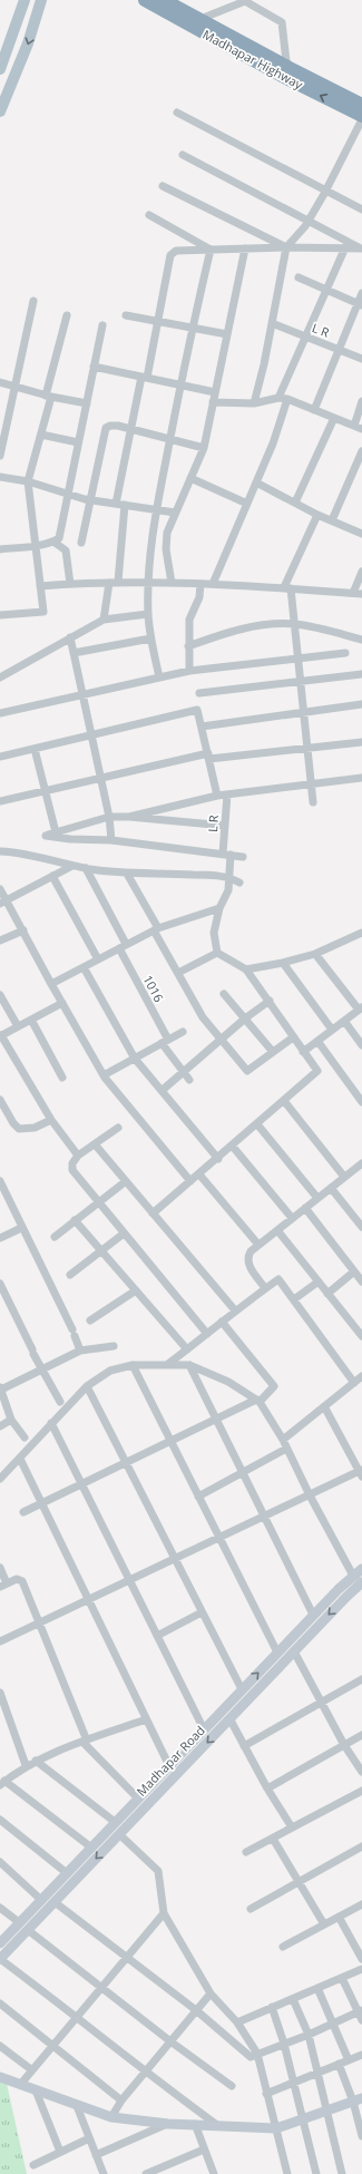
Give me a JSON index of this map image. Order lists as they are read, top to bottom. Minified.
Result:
{"streets":{"highway":["Madhapar Highway"],"main road":["Madhapar Road"],"street":["L R","1016"]}}
